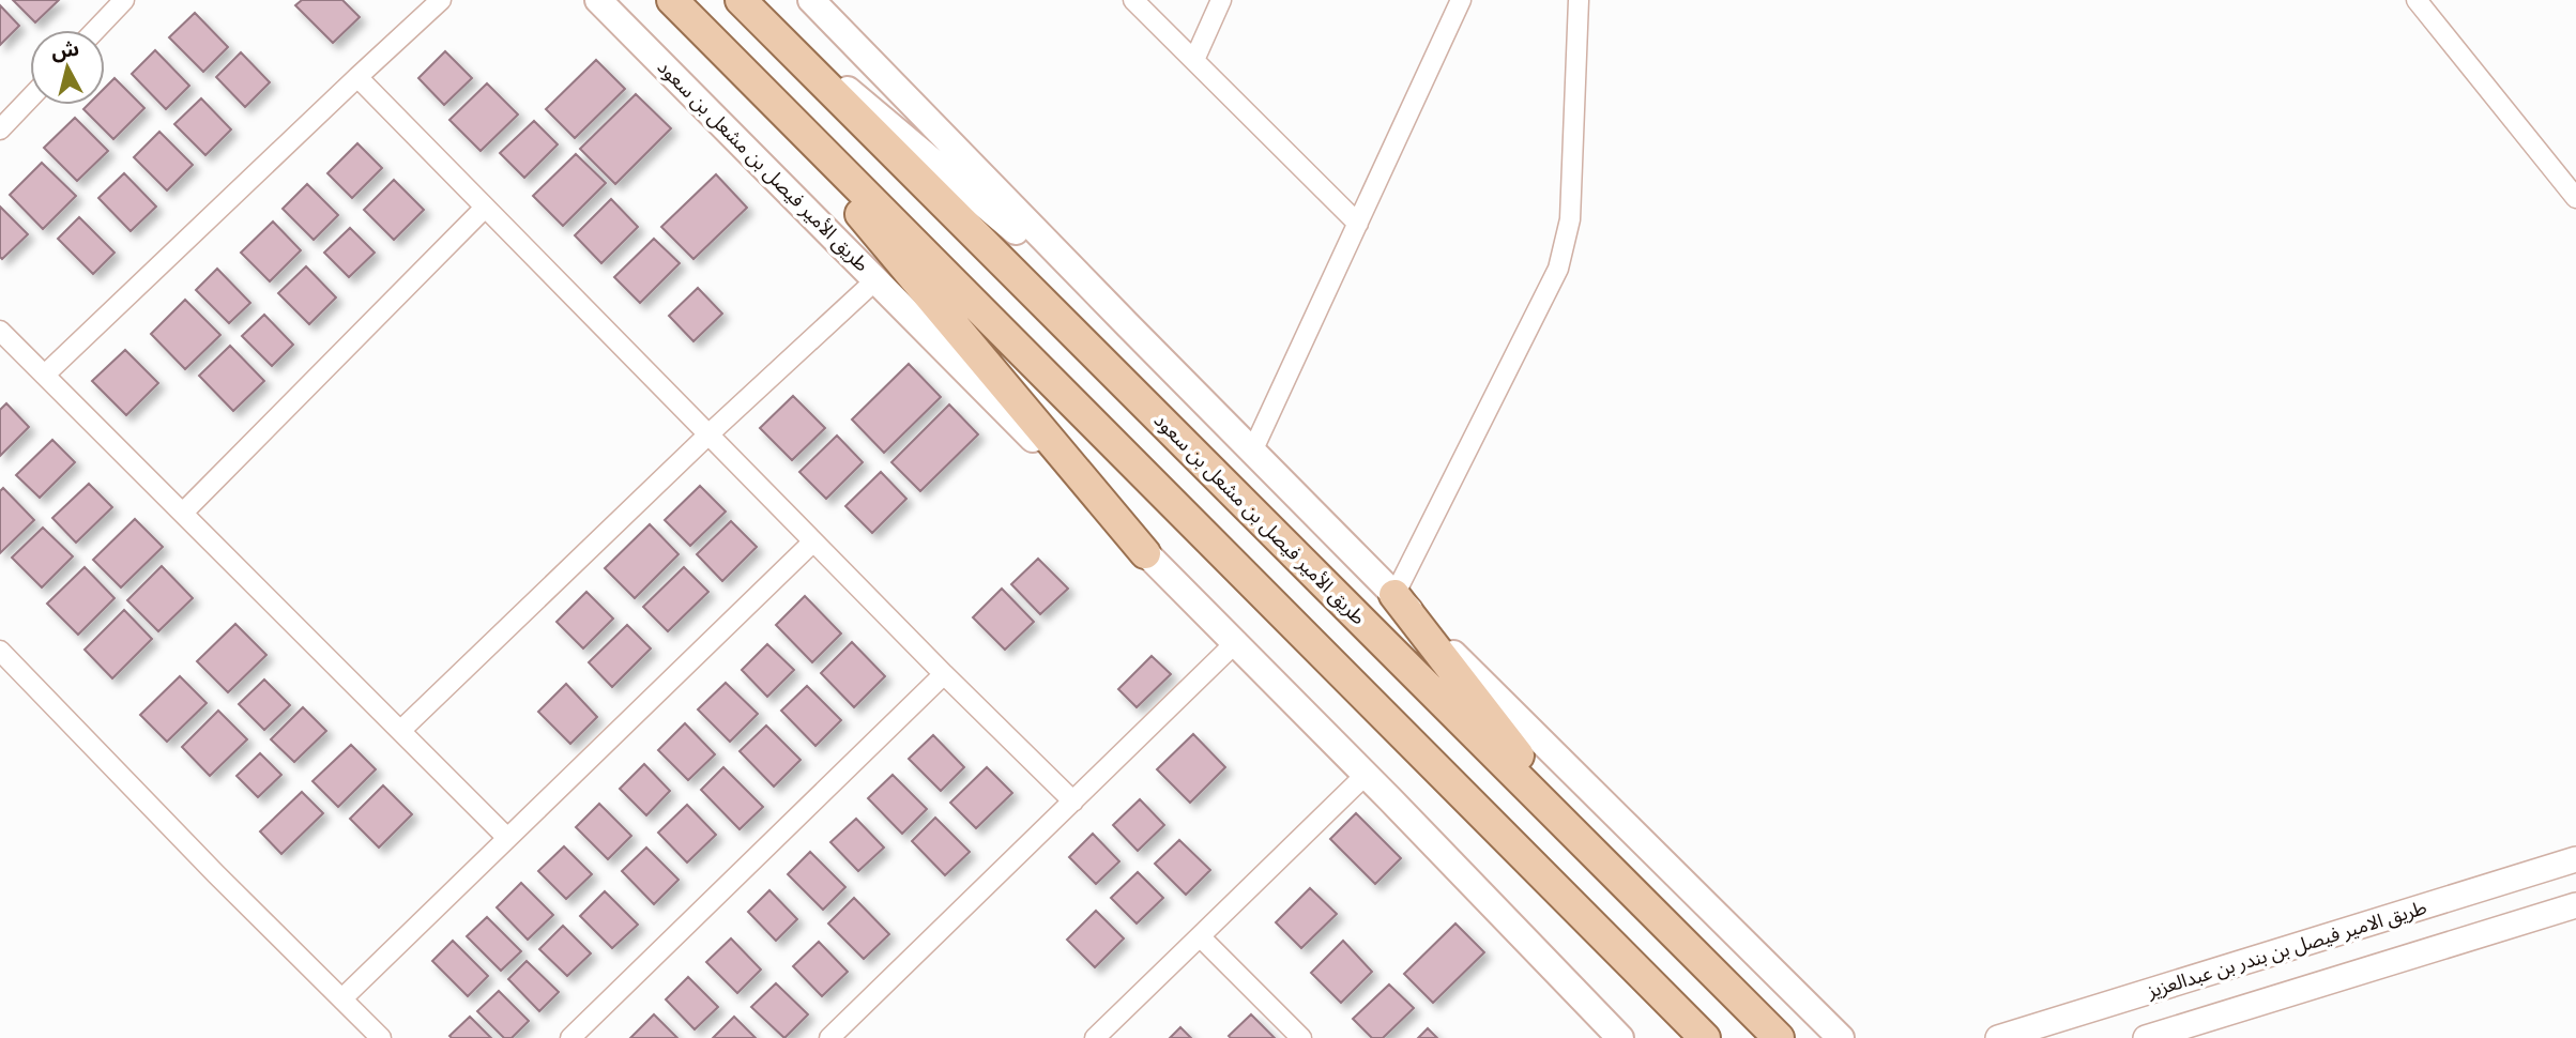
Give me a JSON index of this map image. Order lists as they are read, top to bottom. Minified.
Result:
{"streets":{"main road":["طريق الأمير فيصل بن مشعل بن سعود"],"street":["طريق الامير فيصل بن بندر بن عبدالعزيز"]},"north":"top"}
